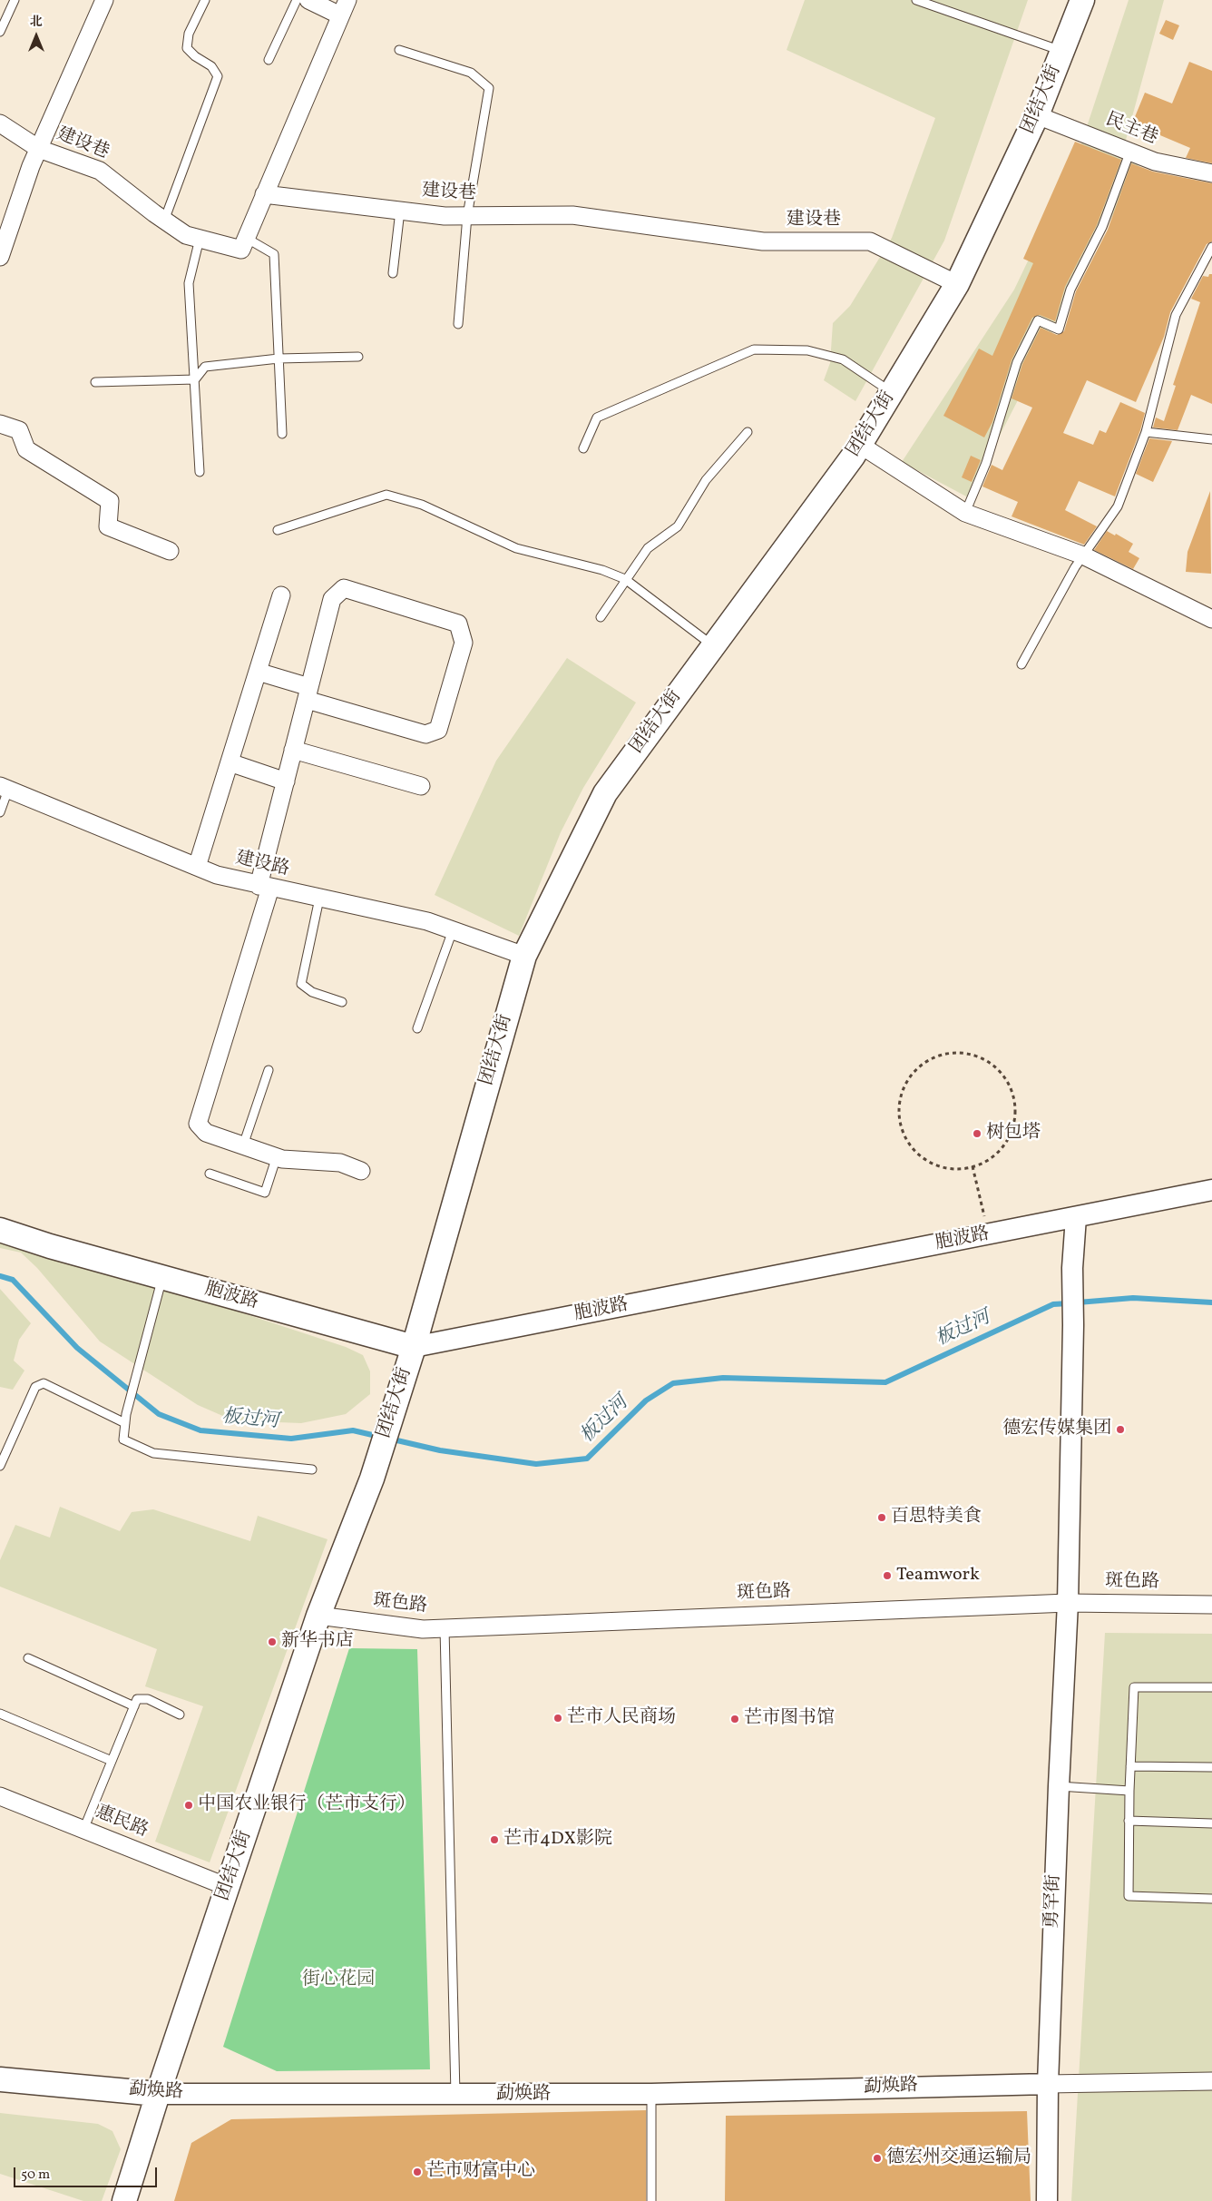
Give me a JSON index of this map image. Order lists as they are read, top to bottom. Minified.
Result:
{"streets":{"main road":["团结大街","胞波路","勐焕路"],"street":["民主巷","建设巷","建设路","斑色路","惠民路","勇罕街"]},"crossings":[["团结大街","民主巷"],["团结大街","建设巷"],["团结大街","建设路"],["团结大街","胞波路"],["团结大街","斑色路"],["团结大街","惠民路"],["团结大街","勐焕路"],["胞波路","勇罕街"],["斑色路","勇罕街"],["勇罕街","勐焕路"]],"water":["板过河"],"parks":["街心花园"],"places":["树包塔","德宏传媒集团","百思特美食","Teamwork","新华书店","芒市人民商场","芒市图书馆","中国农业银行（芒市支行）","芒市4DX影院","德宏州交通运输局","芒市财富中心"],"scale_bar":"50 m","north":"top"}
